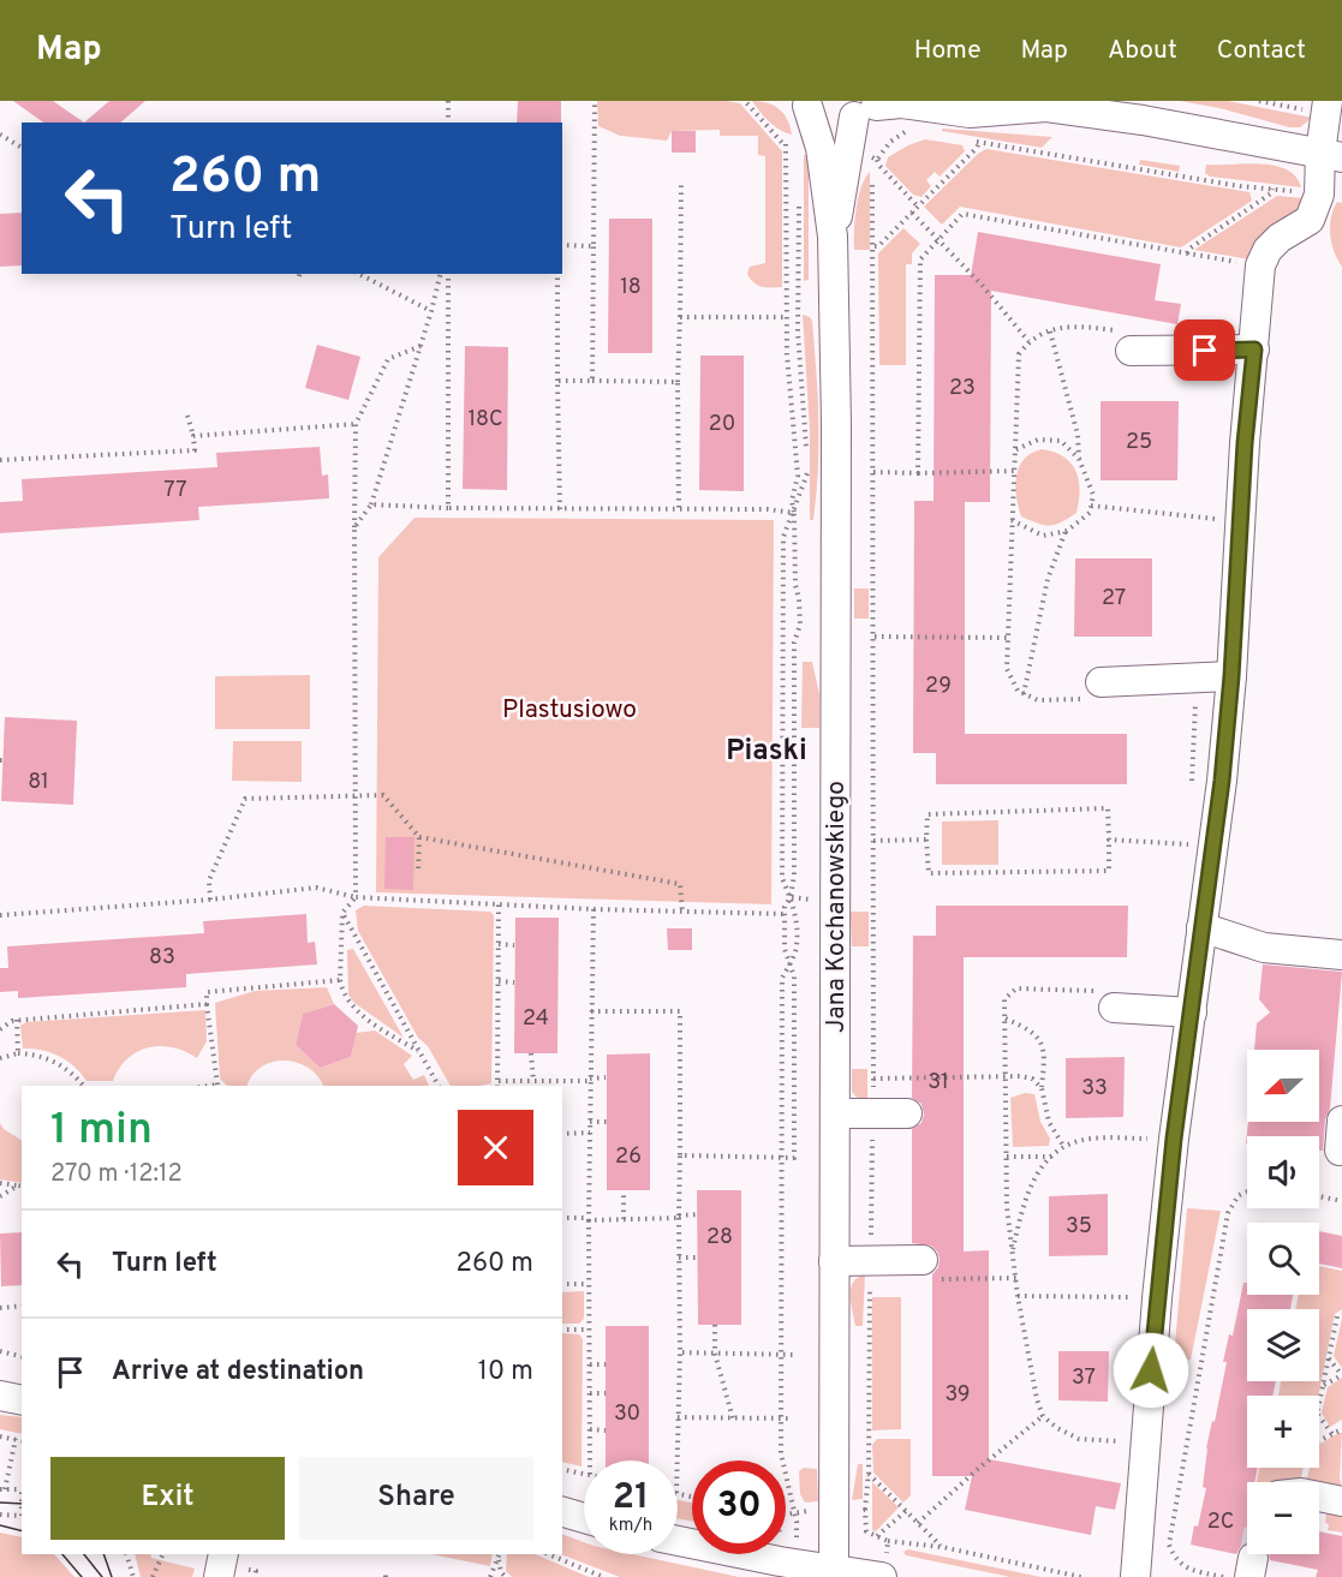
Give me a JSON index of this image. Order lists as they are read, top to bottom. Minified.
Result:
{"streets":{"street":["Jana Kochanowskiego"]},"districts":["Piaski"],"parks":["Plastusiowo"],"house_numbers":["18","23","18C","20","25","77","27","29","81","83","24","31","33","26","35","28","37","39","30","2C"],"north":"left","page":{"header":"Map","nav":["Home","Map","About","Contact"],"turn":["260 m","Turn left"],"map_buttons":["+","−"],"heading":["1 min","270 m · 12:12"],"list":[{"name":"Turn left","value":"260 m"},{"name":"Arrive at destination","value":"10 m"}],"buttons":["Exit","Share"],"speed":"21 km/h","limit":"30"}}
